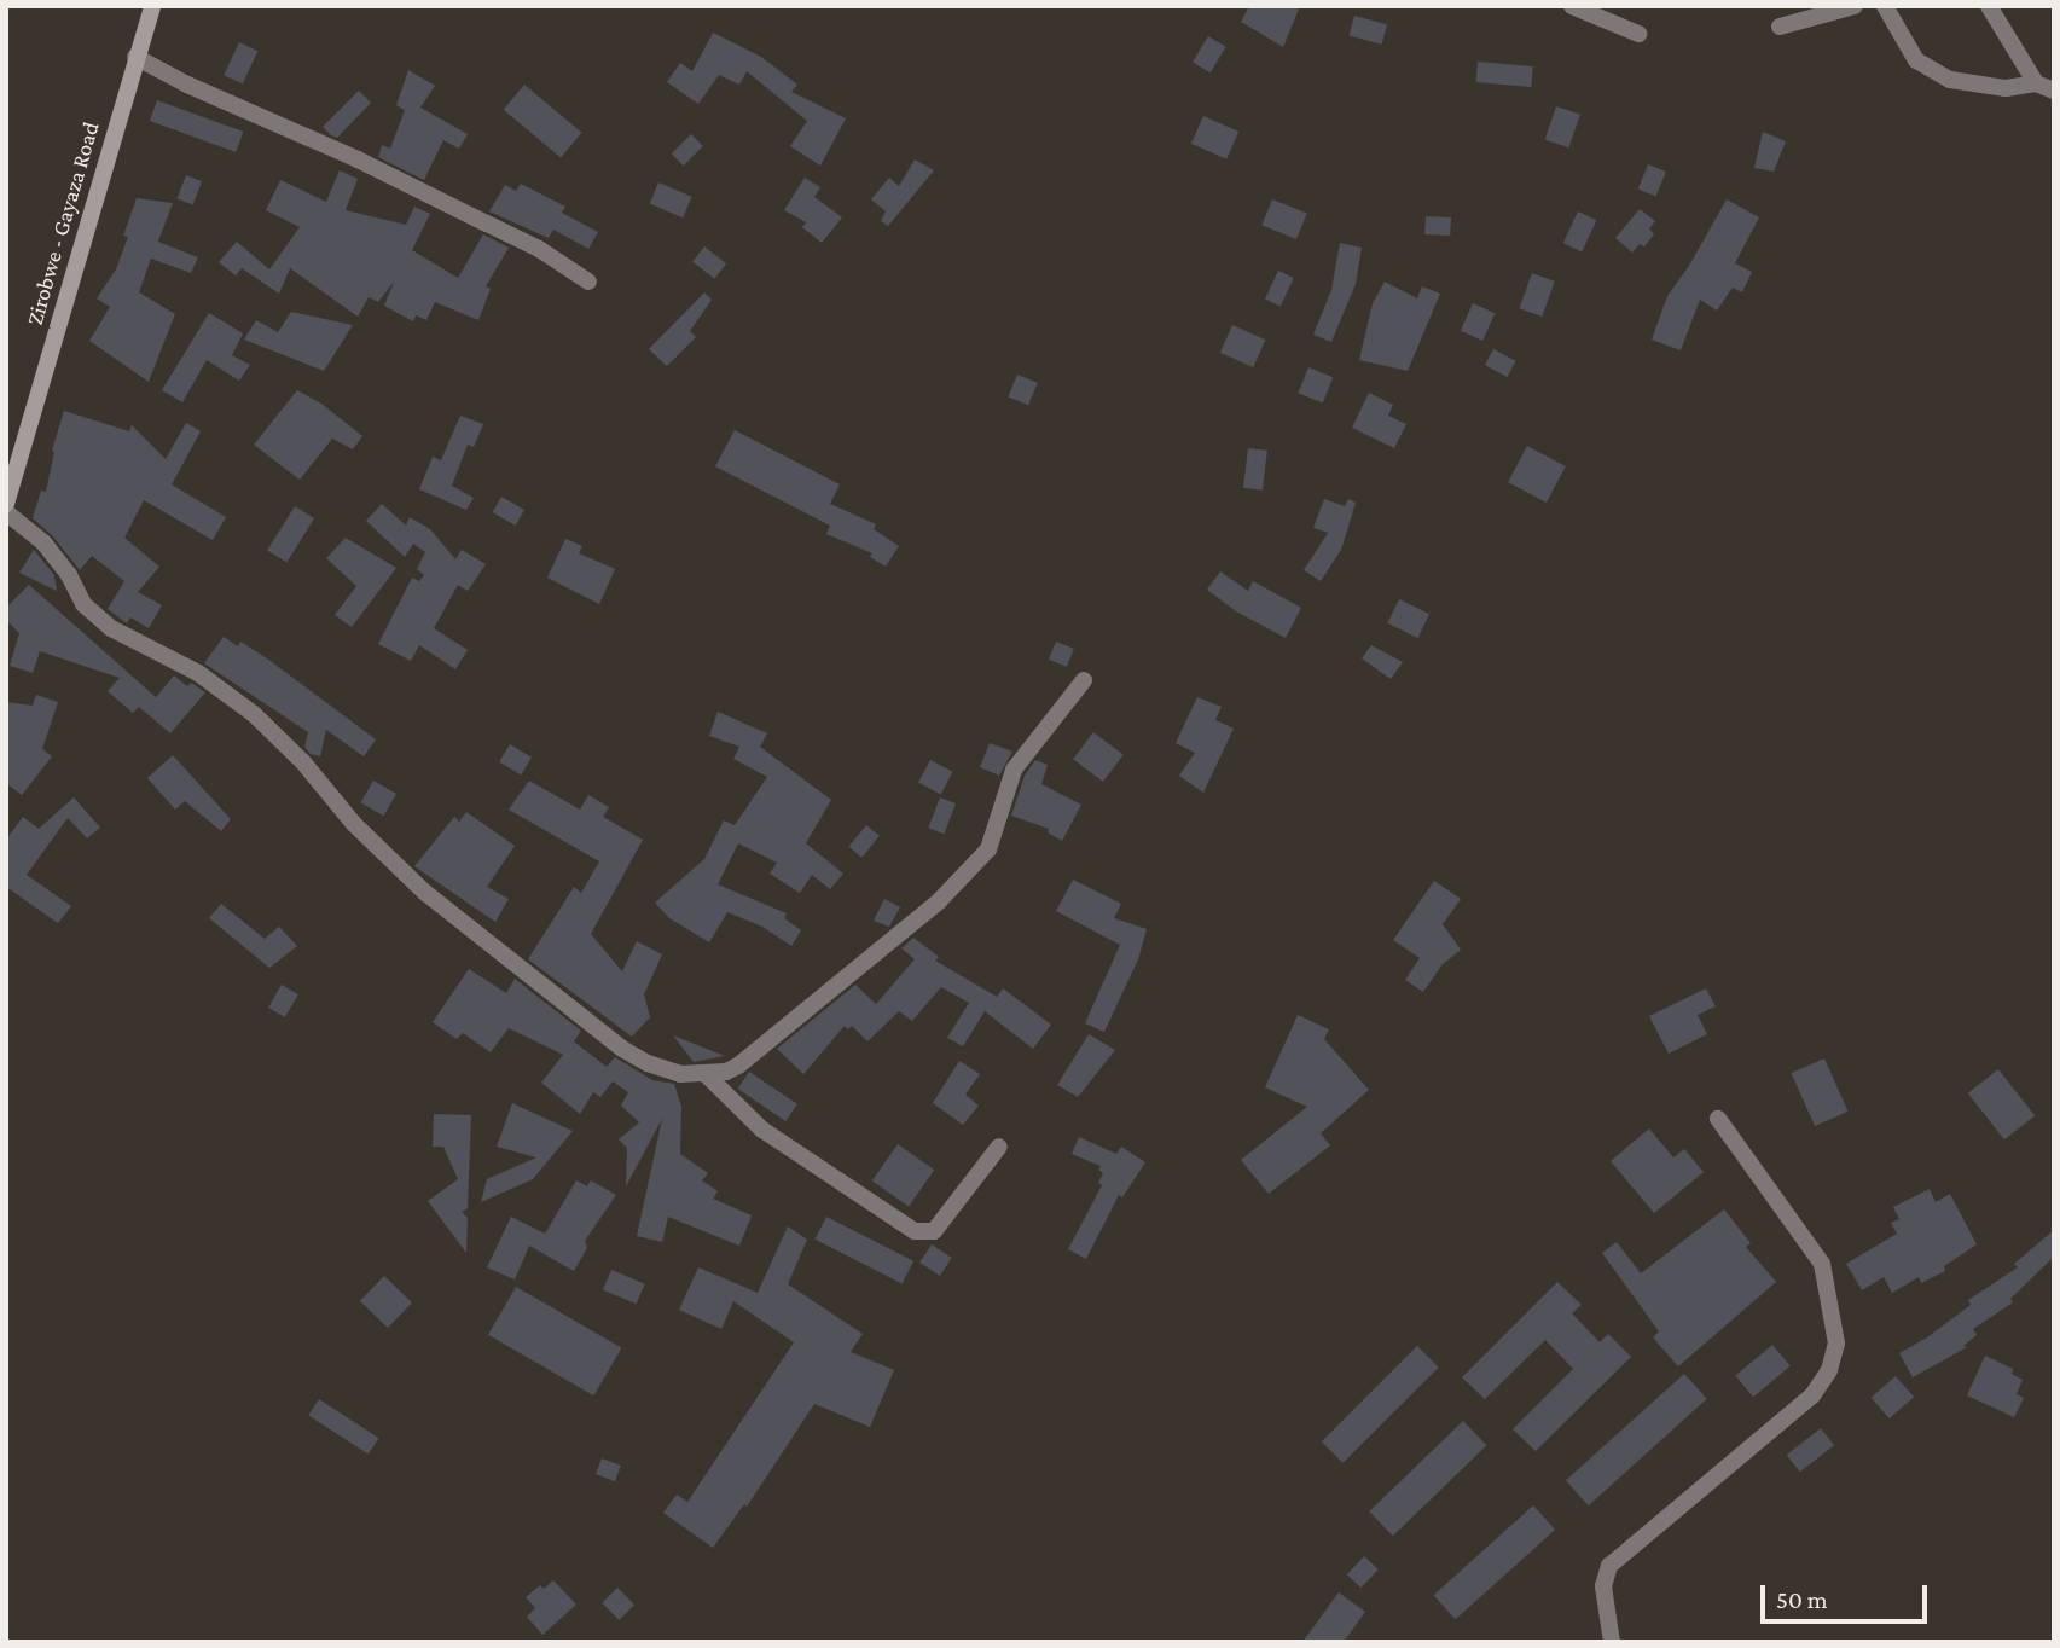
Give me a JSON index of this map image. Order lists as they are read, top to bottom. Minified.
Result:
{"streets":{"street":["Zirobwe - Gayaza Road"]},"scale_bar":"50 m"}
